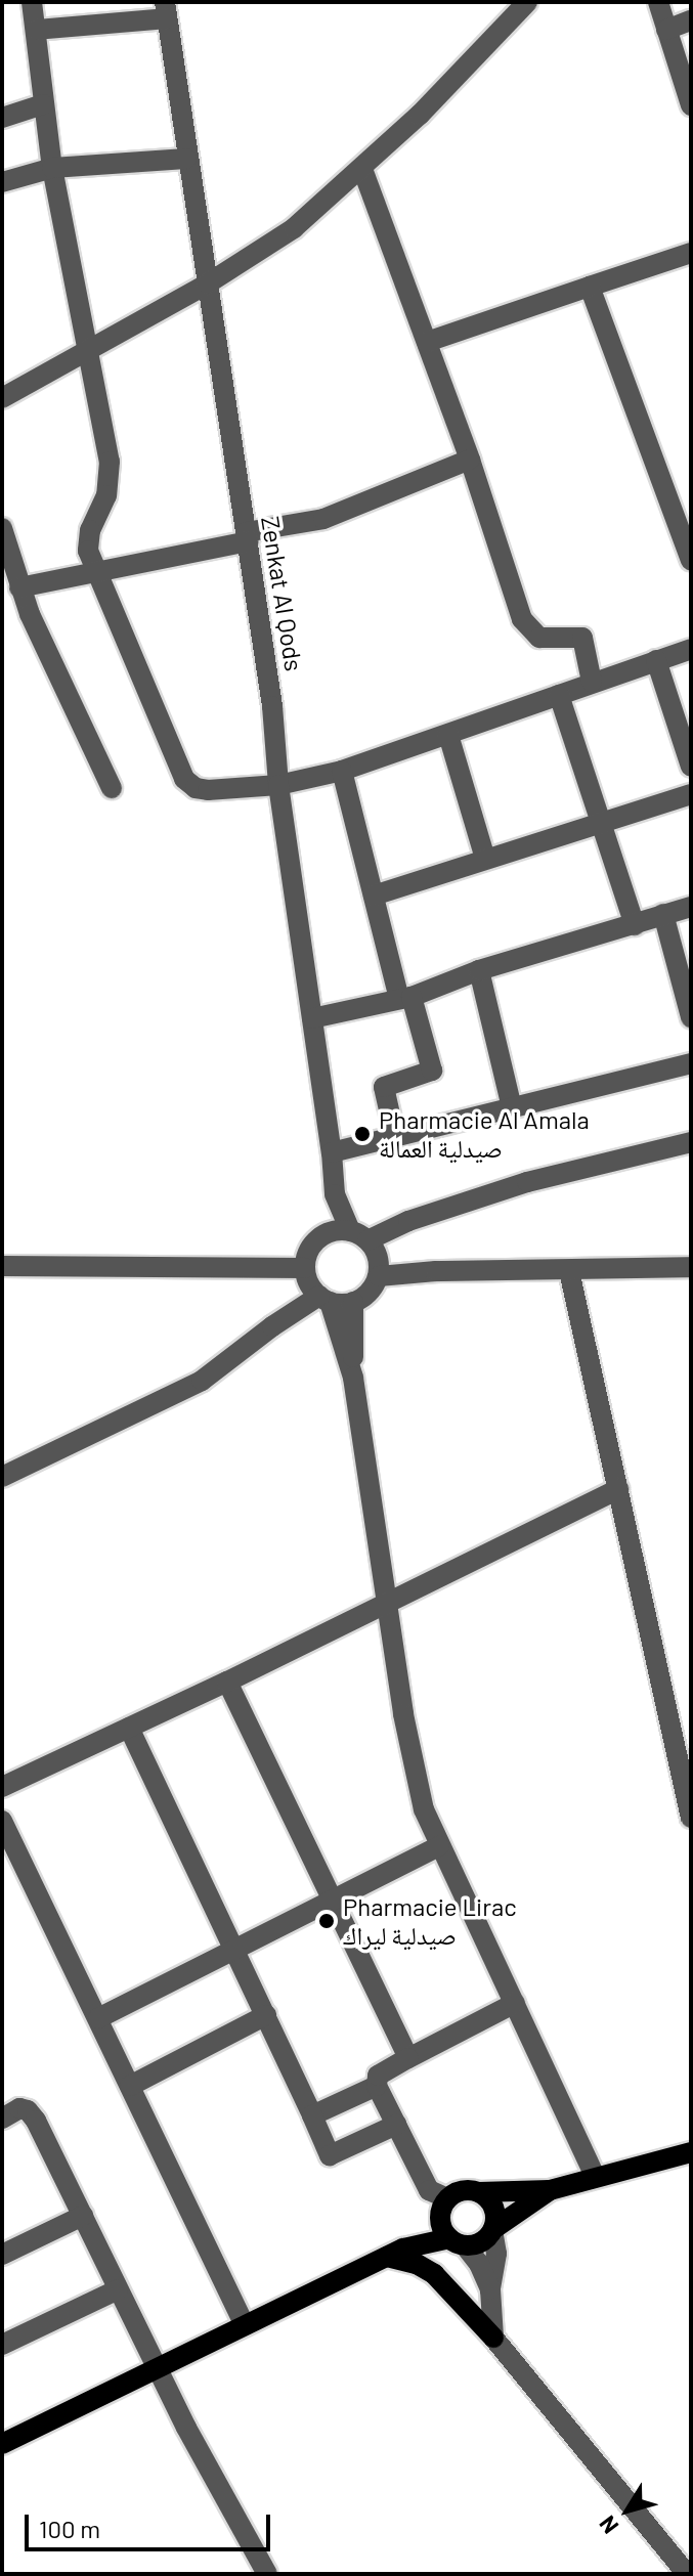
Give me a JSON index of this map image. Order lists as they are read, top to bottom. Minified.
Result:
{"streets":{"street":["Zenkat Al Qods"]},"places":["Pharmacie Al Amala صيدلية العمالة","Pharmacie Lirac صيدلية ليراك"],"scale_bar":"100 m","north":"bottom left"}
